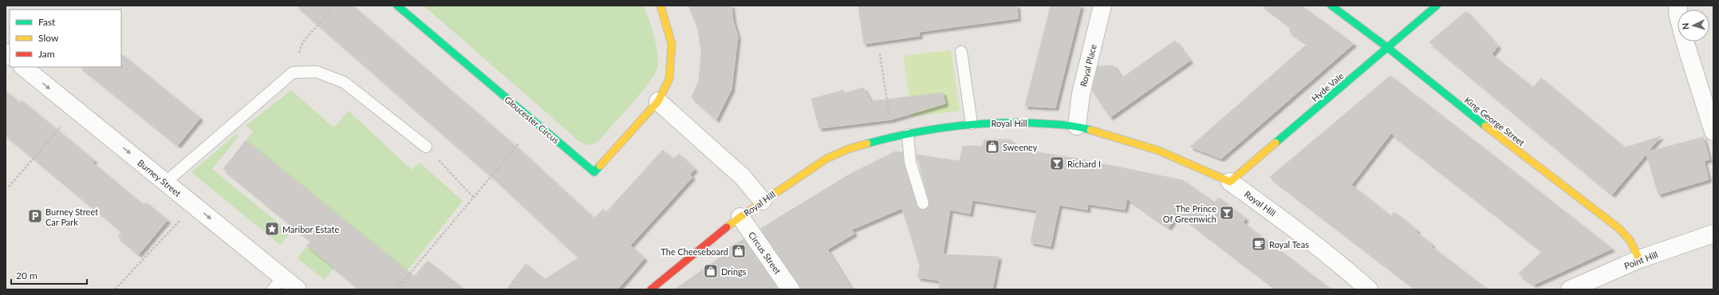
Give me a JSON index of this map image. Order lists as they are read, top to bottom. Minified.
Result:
{"streets":{"main road":["Hyde Vale","Gloucester Circus","King George Street","Royal Hill"],"street":["Royal Place","Burney Street","Circus Street","Point Hill"]},"crossings":[["Royal Place","Royal Hill"],["Hyde Vale","King George Street"],["Hyde Vale","Royal Hill"],["King George Street","Point Hill"],["Royal Hill","Circus Street"]],"one_way":["Burney Street"],"places":{"shop":["Sweeney","The Cheeseboard","Drings"],"bar":["Richard I","The Prince Of Greenwich"],"parking":["Burney Street Car Park"],"place":["Maribor Estate"],"cafe":["Royal Teas"]},"legend":["Fast","Slow","Jam"],"scale_bar":"20 m","north":"left"}
